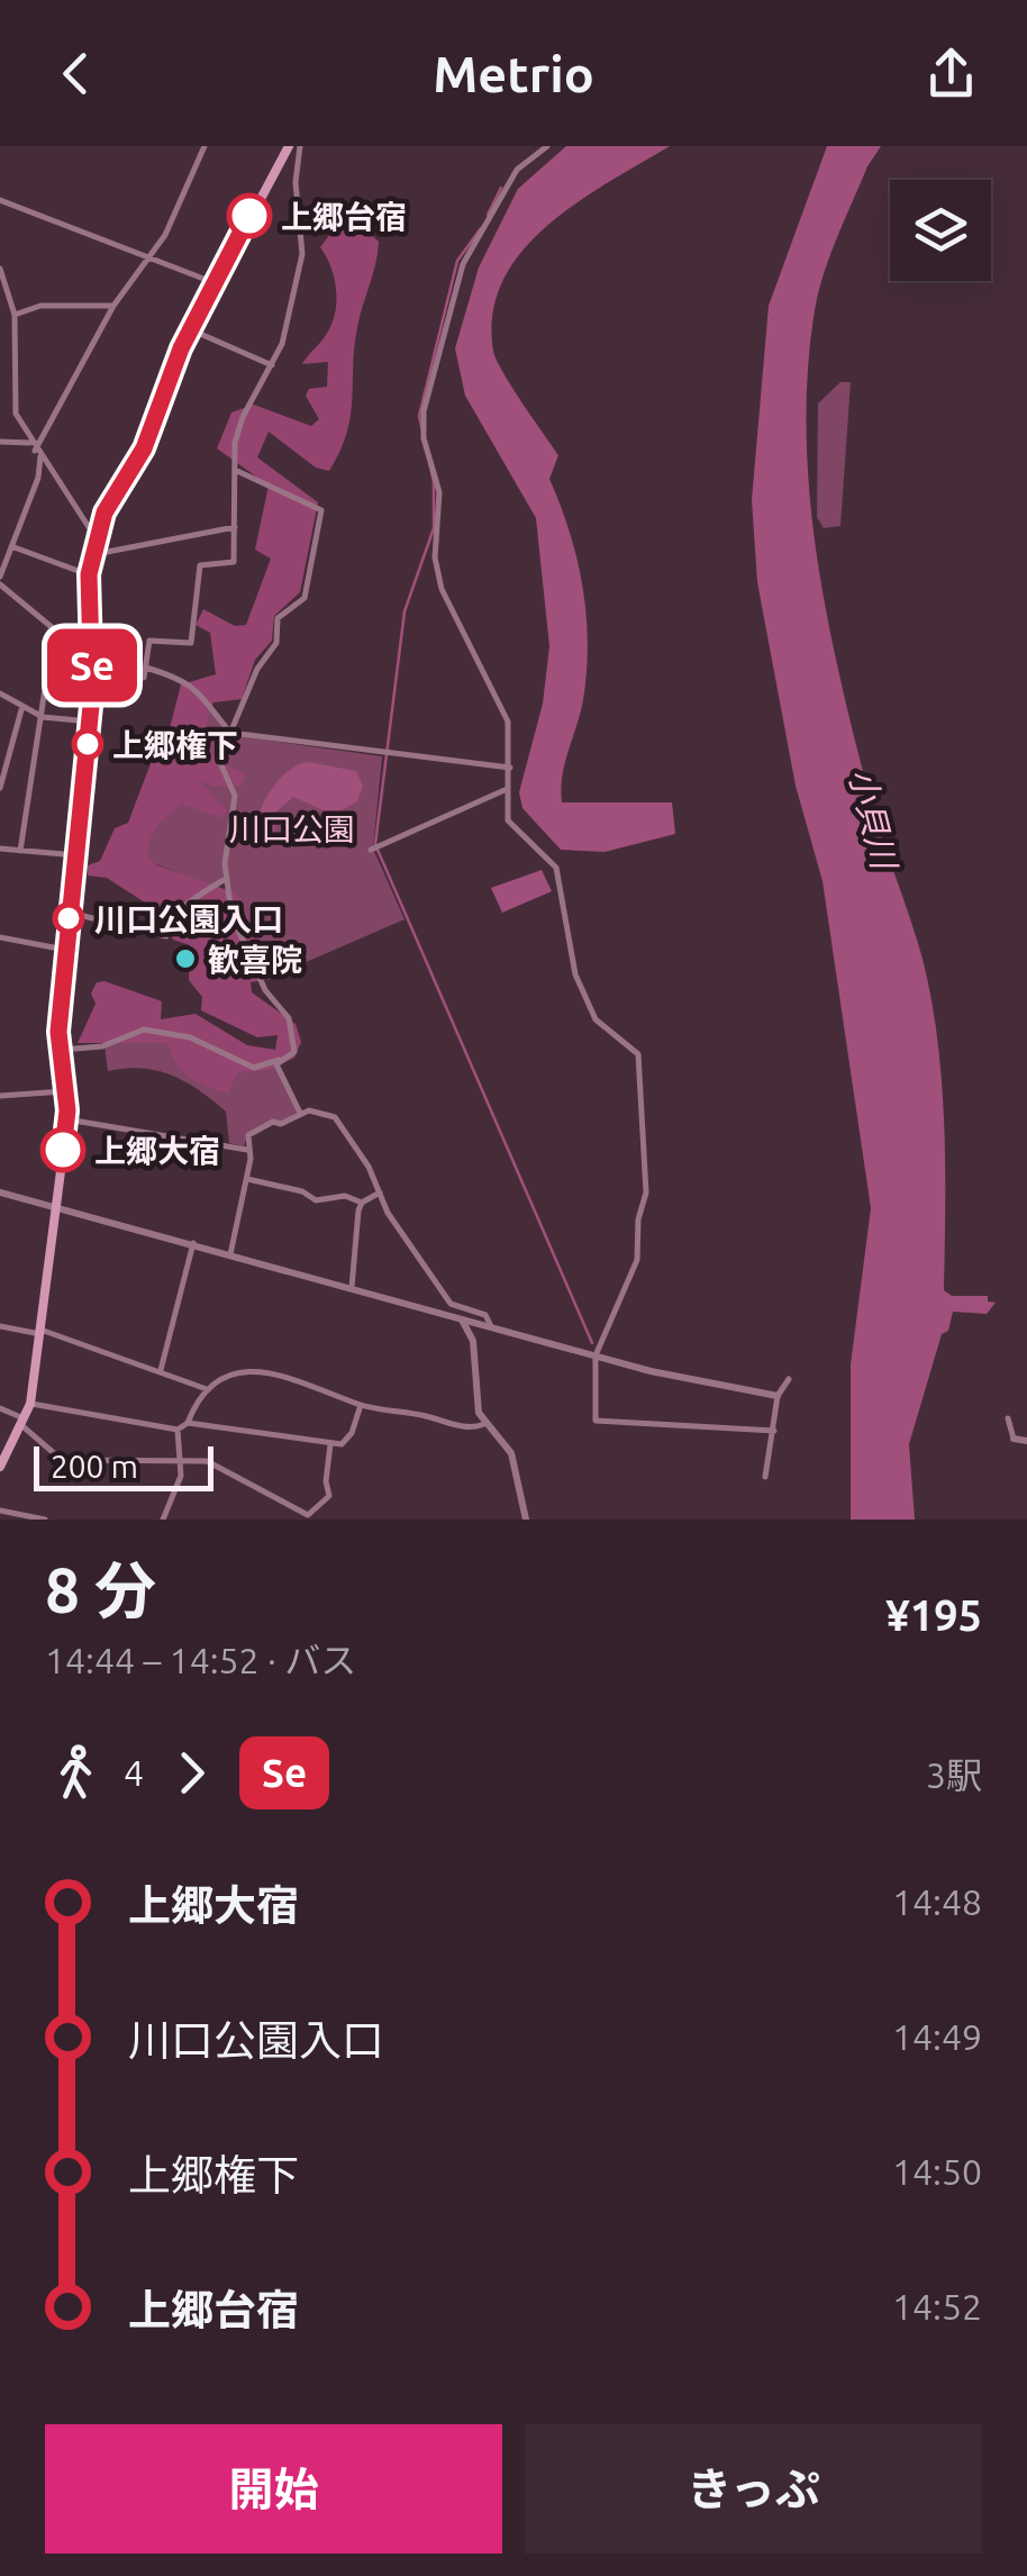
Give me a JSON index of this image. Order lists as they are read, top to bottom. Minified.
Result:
{"water":["小貝川"],"parks":["川口公園"],"places":["上郷台宿","上郷権下","川口公園入口","歓喜院","上郷大宿"],"lines":["bus line Se"],"scale_bar":"200 m","page":{"header":"Metrio","on_map":"Se","scale":"200 m","heading":["8 分","14:44 – 14:52 · バス","¥195"],"legs":["4","Se","3駅"],"list":[{"name":"上郷大宿","value":"14:48"},{"name":"川口公園入口","value":"14:49"},{"name":"上郷権下","value":"14:50"},{"name":"上郷台宿","value":"14:52"}],"buttons":["開始","きっぷ"]}}
